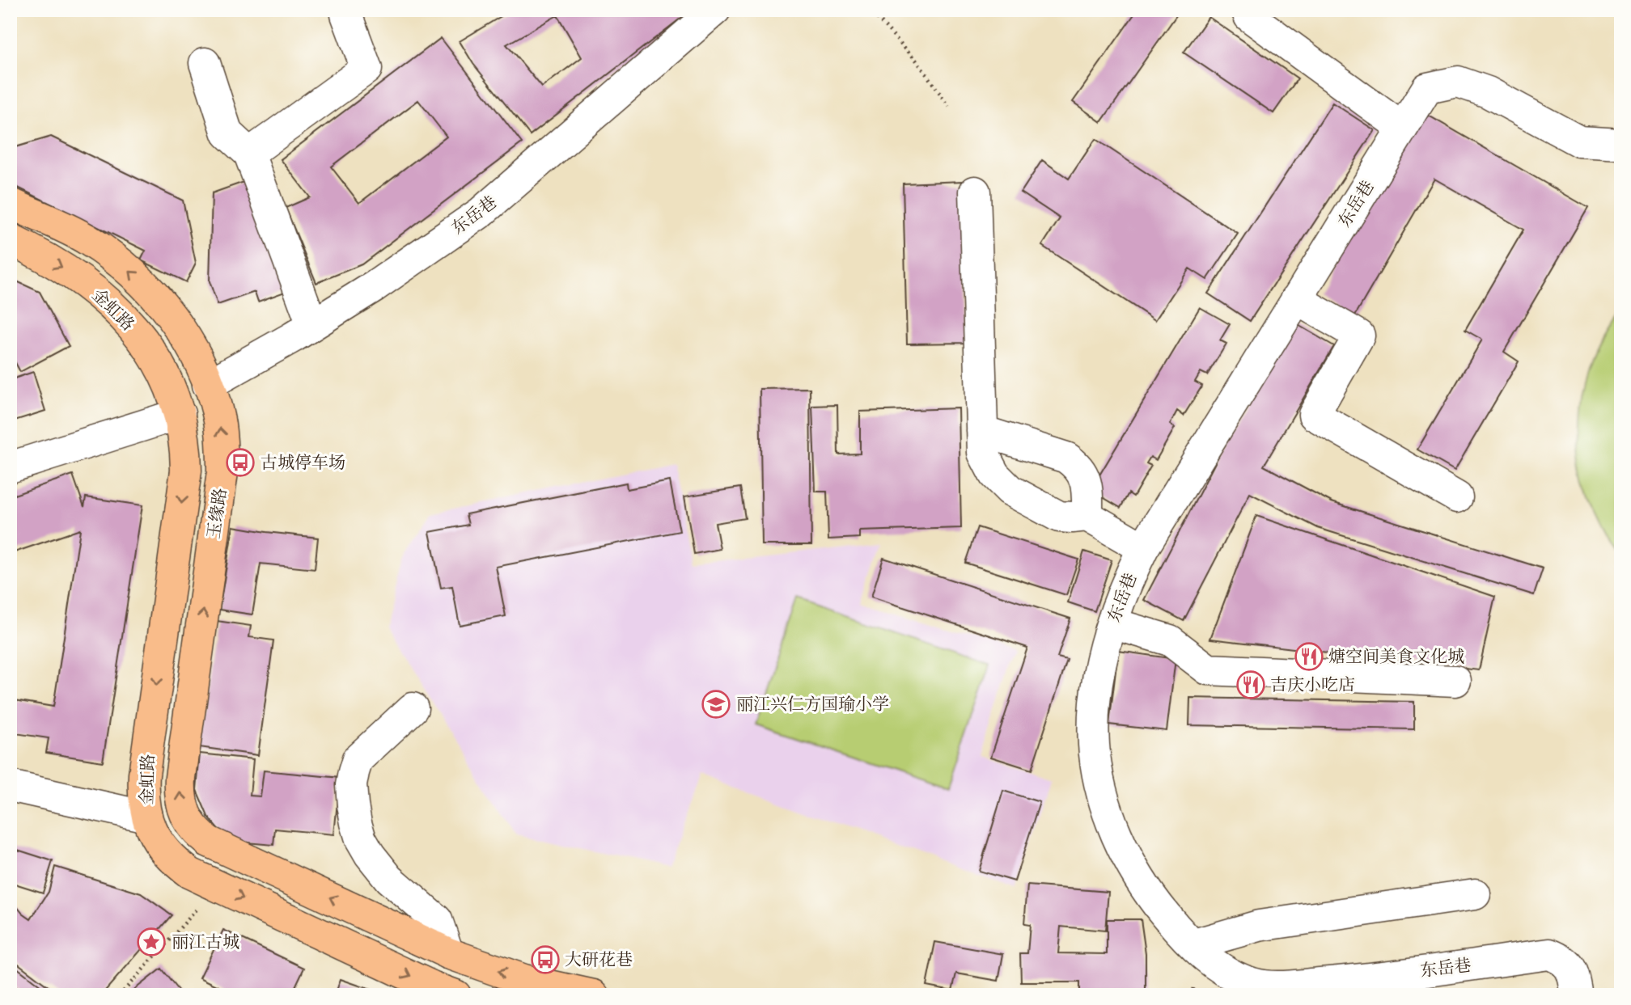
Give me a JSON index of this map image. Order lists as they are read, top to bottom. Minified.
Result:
{"streets":{"main road":["金虹路","玉缘路"],"street":["东岳巷"]},"crossings":[["东岳巷","玉缘路"]],"one_way":["金虹路","玉缘路"],"places":{"bus stop":["古城停车场","大研花巷"],"restaurant":["煻空间美食文化城","吉庆小吃店"],"school or university":["丽江兴仁方国瑜小学"],"place":["丽江古城"]}}
